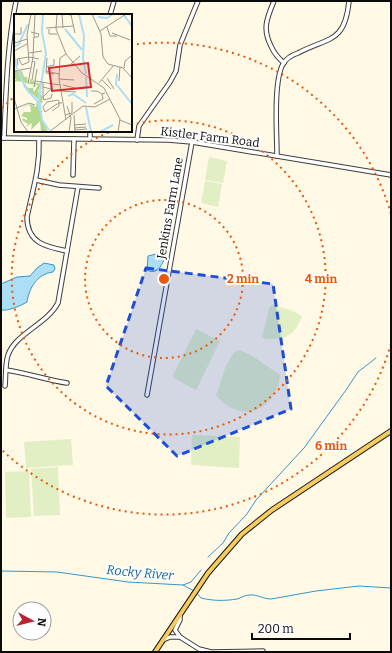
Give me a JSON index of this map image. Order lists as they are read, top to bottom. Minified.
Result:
{"streets":{"street":["Kistler Farm Road","Jenkins Farm Lane"]},"crossings":[["Kistler Farm Road","Jenkins Farm Lane"]],"water":["Rocky River"],"scale_bar":"200 m","north":"right","rings":["2 min","4 min","6 min"]}
